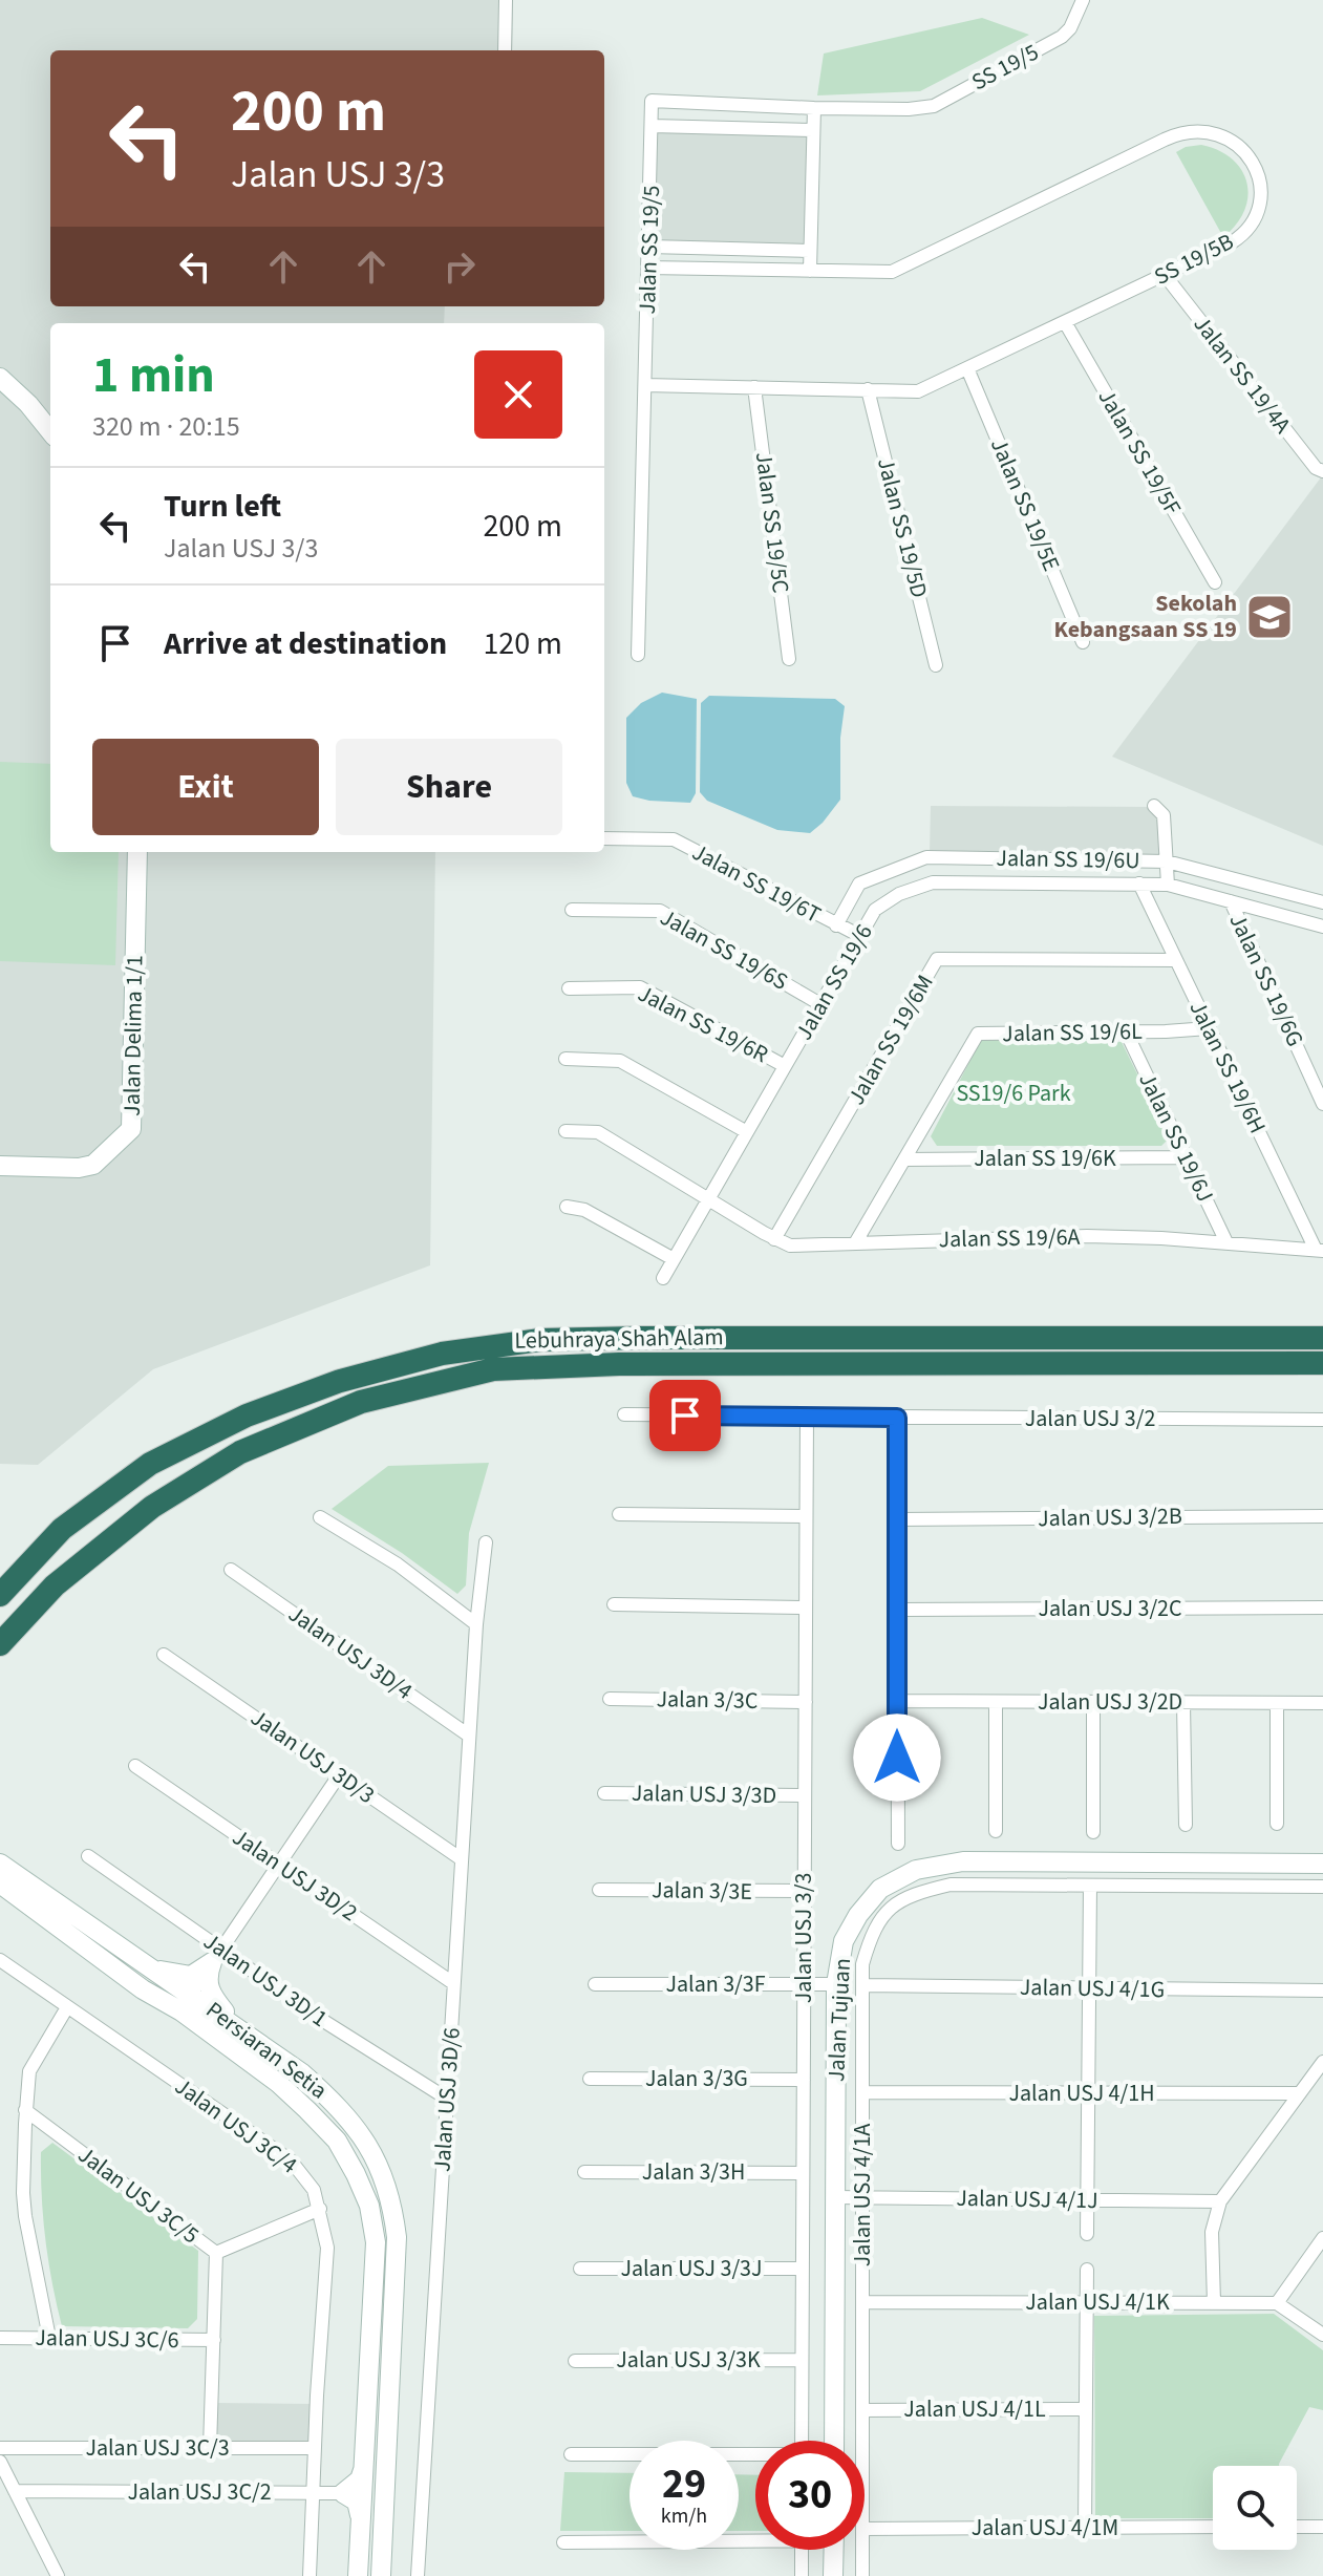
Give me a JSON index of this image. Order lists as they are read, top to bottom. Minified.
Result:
{"streets":{"highway":["Lebuhraya Shah Alam"],"main road":["Jalan Delima 1/1","Jalan Tujuan","Persiaran Setia"],"street":["SS 19/5","Jalan SS 19/5","SS 19/5B","Jalan SS 19/4A","Jalan SS 19/5F","Jalan SS 19/5E","Jalan SS 19/5C","Jalan SS 19/5D","Jalan SS 19/6U","Jalan SS 19/6T","Jalan SS 19/6S","Jalan SS 19/6G","Jalan SS 19/6","Jalan SS 19/6R","Jalan SS 19/6L","Jalan SS 19/6M","Jalan SS 19/6H","Jalan SS 19/6J","Jalan SS 19/6K","Jalan SS 19/6A","Jalan USJ 3/2","Jalan USJ 3/2B","Jalan USJ 3/2C","Jalan USJ 3D/4","Jalan 3/3C","Jalan USJ 3/2D","Jalan USJ 3D/3","Jalan USJ 3/3D","Jalan USJ 3D/2","Jalan 3/3E","Jalan USJ 3/3","Jalan USJ 3D/1","Jalan 3/3F","Jalan USJ 4/1G","Jalan 3/3G","Jalan USJ 4/1H","Jalan USJ 3D/6","Jalan USJ 3C/4","Jalan 3/3H","Jalan USJ 3C/5","Jalan USJ 4/1A","Jalan USJ 4/1J","Jalan USJ 3/3J","Jalan USJ 4/1K","Jalan USJ 3C/6","Jalan USJ 3/3K","Jalan USJ 4/1L","Jalan USJ 3C/3","Jalan USJ 3C/2","Jalan USJ 4/1M"]},"crossings":[["Jalan SS 19/5","SS 19/5B"],["SS 19/5B","Jalan SS 19/4A"],["SS 19/5B","Jalan SS 19/5F"],["SS 19/5B","Jalan SS 19/5E"],["SS 19/5B","Jalan SS 19/5C"],["SS 19/5B","Jalan SS 19/5D"],["Jalan SS 19/6U","Jalan SS 19/6T"],["Jalan SS 19/6T","Jalan SS 19/6"],["Jalan SS 19/6S","Jalan SS 19/6"],["Jalan SS 19/6G","Jalan SS 19/6"],["Jalan SS 19/6","Jalan SS 19/6R"],["Jalan SS 19/6","Jalan SS 19/6H"],["Jalan SS 19/6","Jalan SS 19/6A"],["Jalan SS 19/6L","Jalan SS 19/6H"],["Jalan SS 19/6L","Jalan SS 19/6J"],["Jalan SS 19/6L","Jalan SS 19/6K"],["Jalan SS 19/6L","Jalan SS 19/6A"],["Jalan SS 19/6M","Jalan SS 19/6H"],["Jalan SS 19/6M","Jalan SS 19/6A"],["Jalan SS 19/6H","Jalan SS 19/6A"],["Jalan SS 19/6J","Jalan SS 19/6K"],["Jalan SS 19/6J","Jalan SS 19/6A"],["Jalan USJ 3/2","Jalan USJ 3/3"],["Jalan USJ 3D/4","Jalan USJ 3D/6"],["Jalan 3/3C","Jalan USJ 3/3"],["Jalan USJ 3D/3","Jalan USJ 3D/6"],["Jalan USJ 3/3D","Jalan USJ 3/3"],["Jalan USJ 3D/2","Jalan USJ 3D/6"],["Jalan 3/3E","Jalan USJ 3/3"],["Jalan USJ 3/3","Jalan 3/3F"],["Jalan USJ 3/3","Jalan 3/3G"],["Jalan USJ 3/3","Jalan 3/3H"],["Jalan USJ 3/3","Jalan USJ 3/3J"],["Jalan USJ 3/3","Jalan USJ 3/3K"],["Jalan USJ 3D/1","Jalan USJ 3D/6"],["Jalan 3/3F","Jalan Tujuan"],["Jalan USJ 4/1G","Jalan USJ 4/1A"],["Jalan Tujuan","Jalan USJ 4/1J"],["Persiaran Setia","Jalan USJ 3C/2"],["Jalan USJ 4/1H","Jalan USJ 4/1A"],["Jalan USJ 3C/4","Jalan USJ 3C/3"],["Jalan USJ 3C/4","Jalan USJ 3C/2"],["Jalan USJ 3C/5","Jalan USJ 3C/6"],["Jalan USJ 3C/5","Jalan USJ 3C/3"],["Jalan USJ 4/1A","Jalan USJ 4/1J"],["Jalan USJ 4/1A","Jalan USJ 4/1K"],["Jalan USJ 4/1A","Jalan USJ 4/1L"]],"parks":["SS19/6 Park"],"places":{"school or university":["Sekolah Kebangsaan SS 19"]},"page":{"turn":["200 m","Jalan USJ 3/3"],"heading":["1 min","320 m · 20:15"],"list":[{"name":"Turn left","note":"Jalan USJ 3/3","value":"200 m"},{"name":"Arrive at destination","value":"120 m"}],"buttons":["Exit","Share"],"speed":"29 km/h","limit":"30"}}
